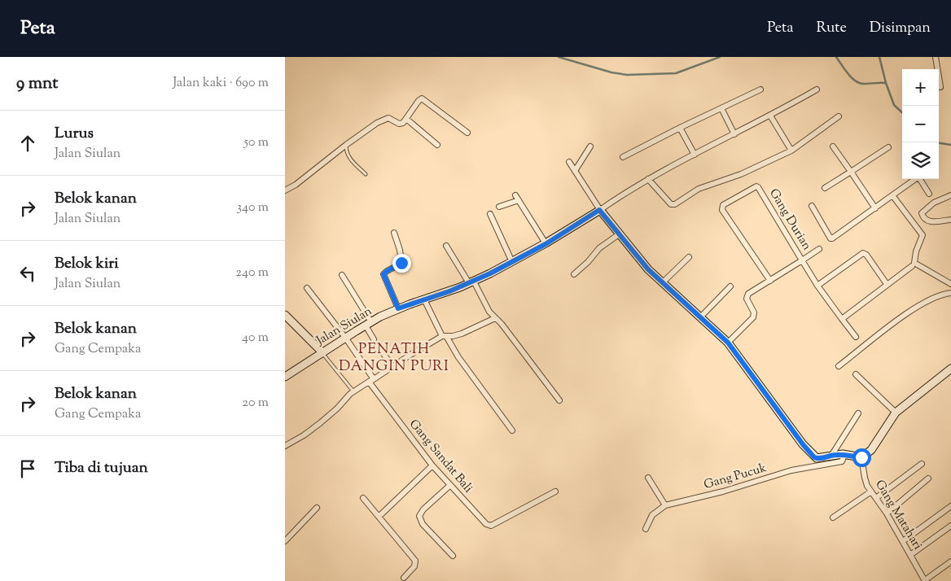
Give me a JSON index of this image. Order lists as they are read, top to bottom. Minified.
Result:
{"streets":{"street":["Gang Durian","Jalan Siulan","Gang Sandat Bali","Gang Pucuk","Gang Matahari"]},"crossings":[["Jalan Siulan","Gang Sandat Bali"]],"districts":["PENATIH DANGIN PURI"],"page":{"header":"Peta","nav":["Peta","Rute","Disimpan"],"heading":["9 mnt","Jalan kaki · 690 m"],"map_buttons":["+","−"],"list":[["Lurus","Jalan Siulan","50 m"],["Belok kanan","Jalan Siulan","340 m"],["Belok kiri","Jalan Siulan","240 m"],["Belok kanan","Gang Cempaka","40 m"],["Belok kanan","Gang Cempaka","20 m"],"Tiba di tujuan"]}}
